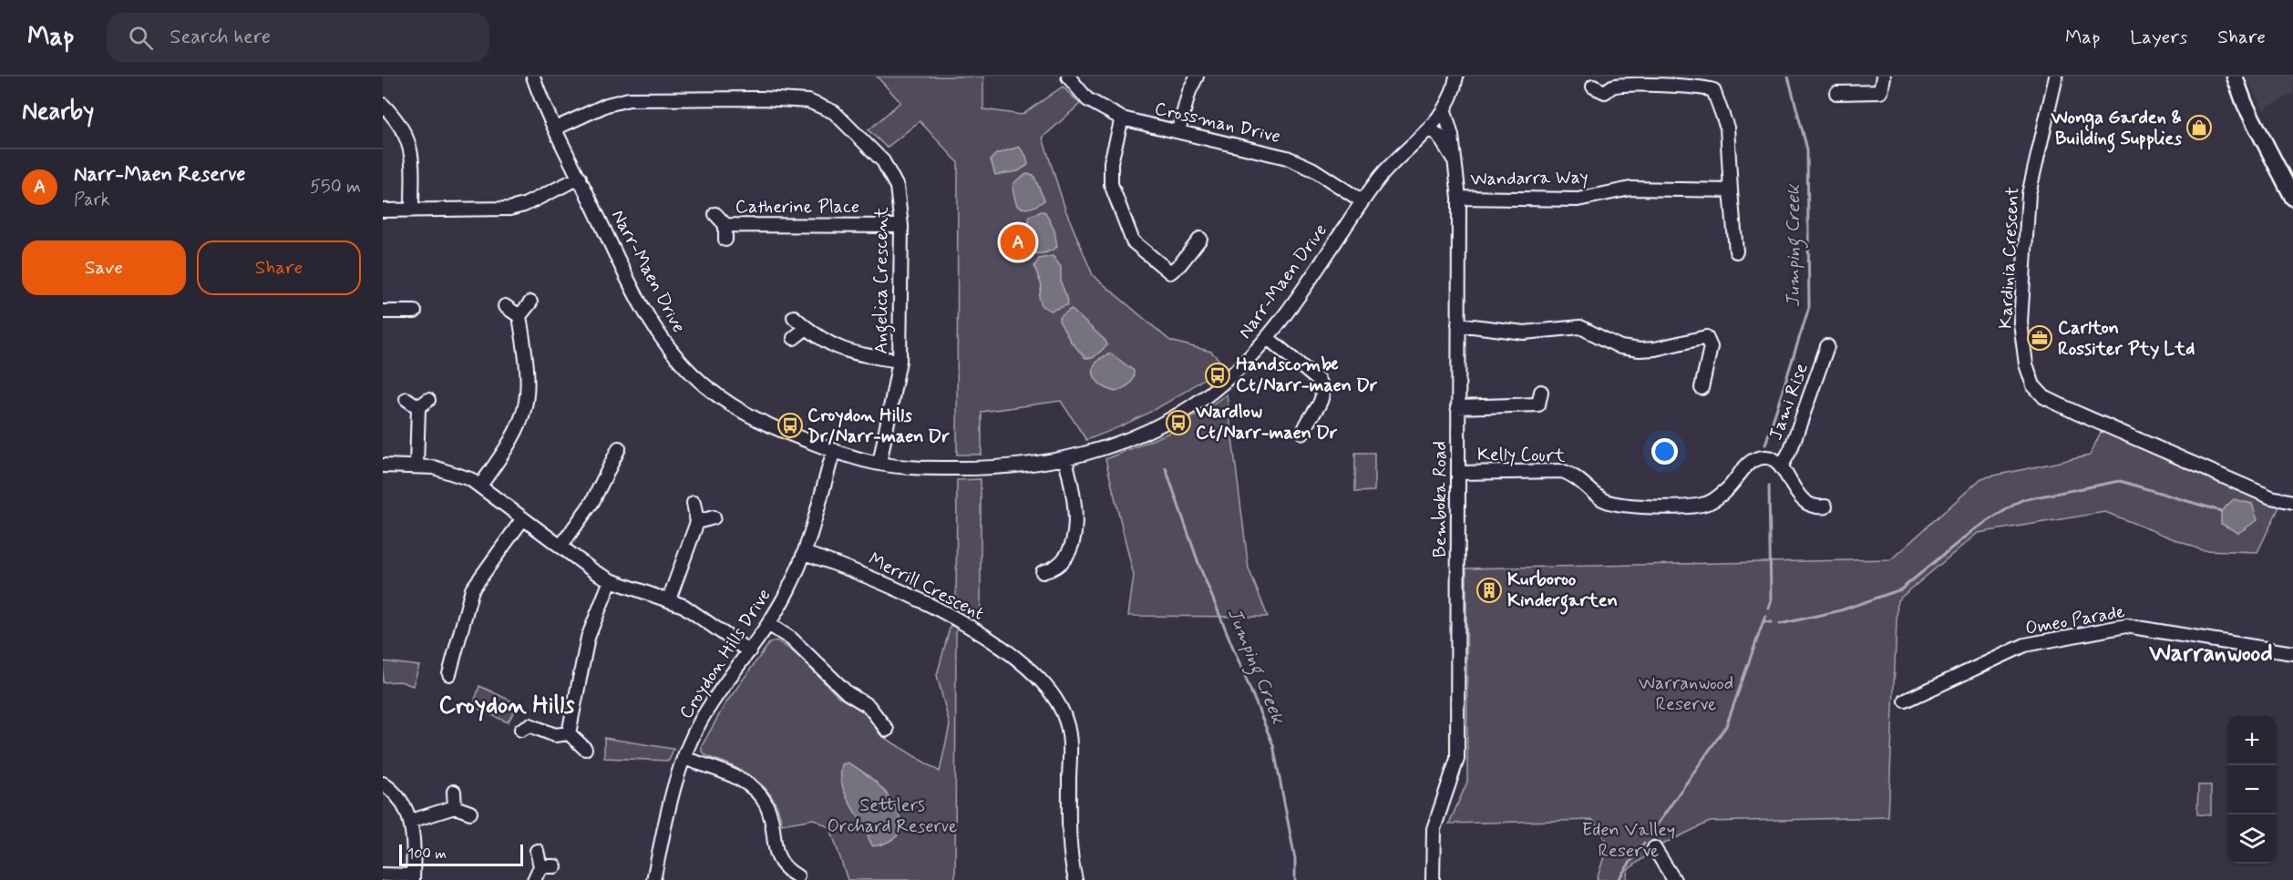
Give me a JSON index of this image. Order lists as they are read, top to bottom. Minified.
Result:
{"streets":{"street":["Crossman Drive","Wandarra Way","Catherine Place","Kardinia Crescent","Narr-Maen Drive","Angelica Crescent","Jami Rise","Kelly Court","Bemboka Road","Merrill Crescent","Omeo Parade","Croydon Hills Drive"]},"crossings":[["Crossman Drive","Narr-Maen Drive"],["Wandarra Way","Bemboka Road"],["Catherine Place","Angelica Crescent"],["Narr-Maen Drive","Angelica Crescent"],["Narr-Maen Drive","Bemboka Road"],["Narr-Maen Drive","Croydon Hills Drive"],["Jami Rise","Kelly Court"],["Kelly Court","Bemboka Road"],["Merrill Crescent","Croydon Hills Drive"]],"districts":["Warranwood","Croydon Hills"],"water":["Jumping Creek"],"parks":["Warranwood Reserve","Settlers Orchard Reserve","Eden Valley Reserve"],"places":{"shop":["Wonga Garden & Building Supplies"],"office":["Carlton Rossiter Pty Ltd"],"bus stop":["Handscombe Ct/Narr-maen Dr","Wardlow Ct/Narr-maen Dr","Croydon Hills Dr/Narr-maen Dr"],"building":["Kurboroo Kindergarten"]},"scale_bar":"100 m","page":{"header":"Map","search":"Search here","nav":["Map","Layers","Share"],"heading":"Nearby","list":[{"mark":"A","name":"Narr-Maen Reserve","note":"Park","value":"550 m"}],"pins":"A","buttons":["Save","Share"],"map_buttons":["+","−"],"scale":"100 m"}}
